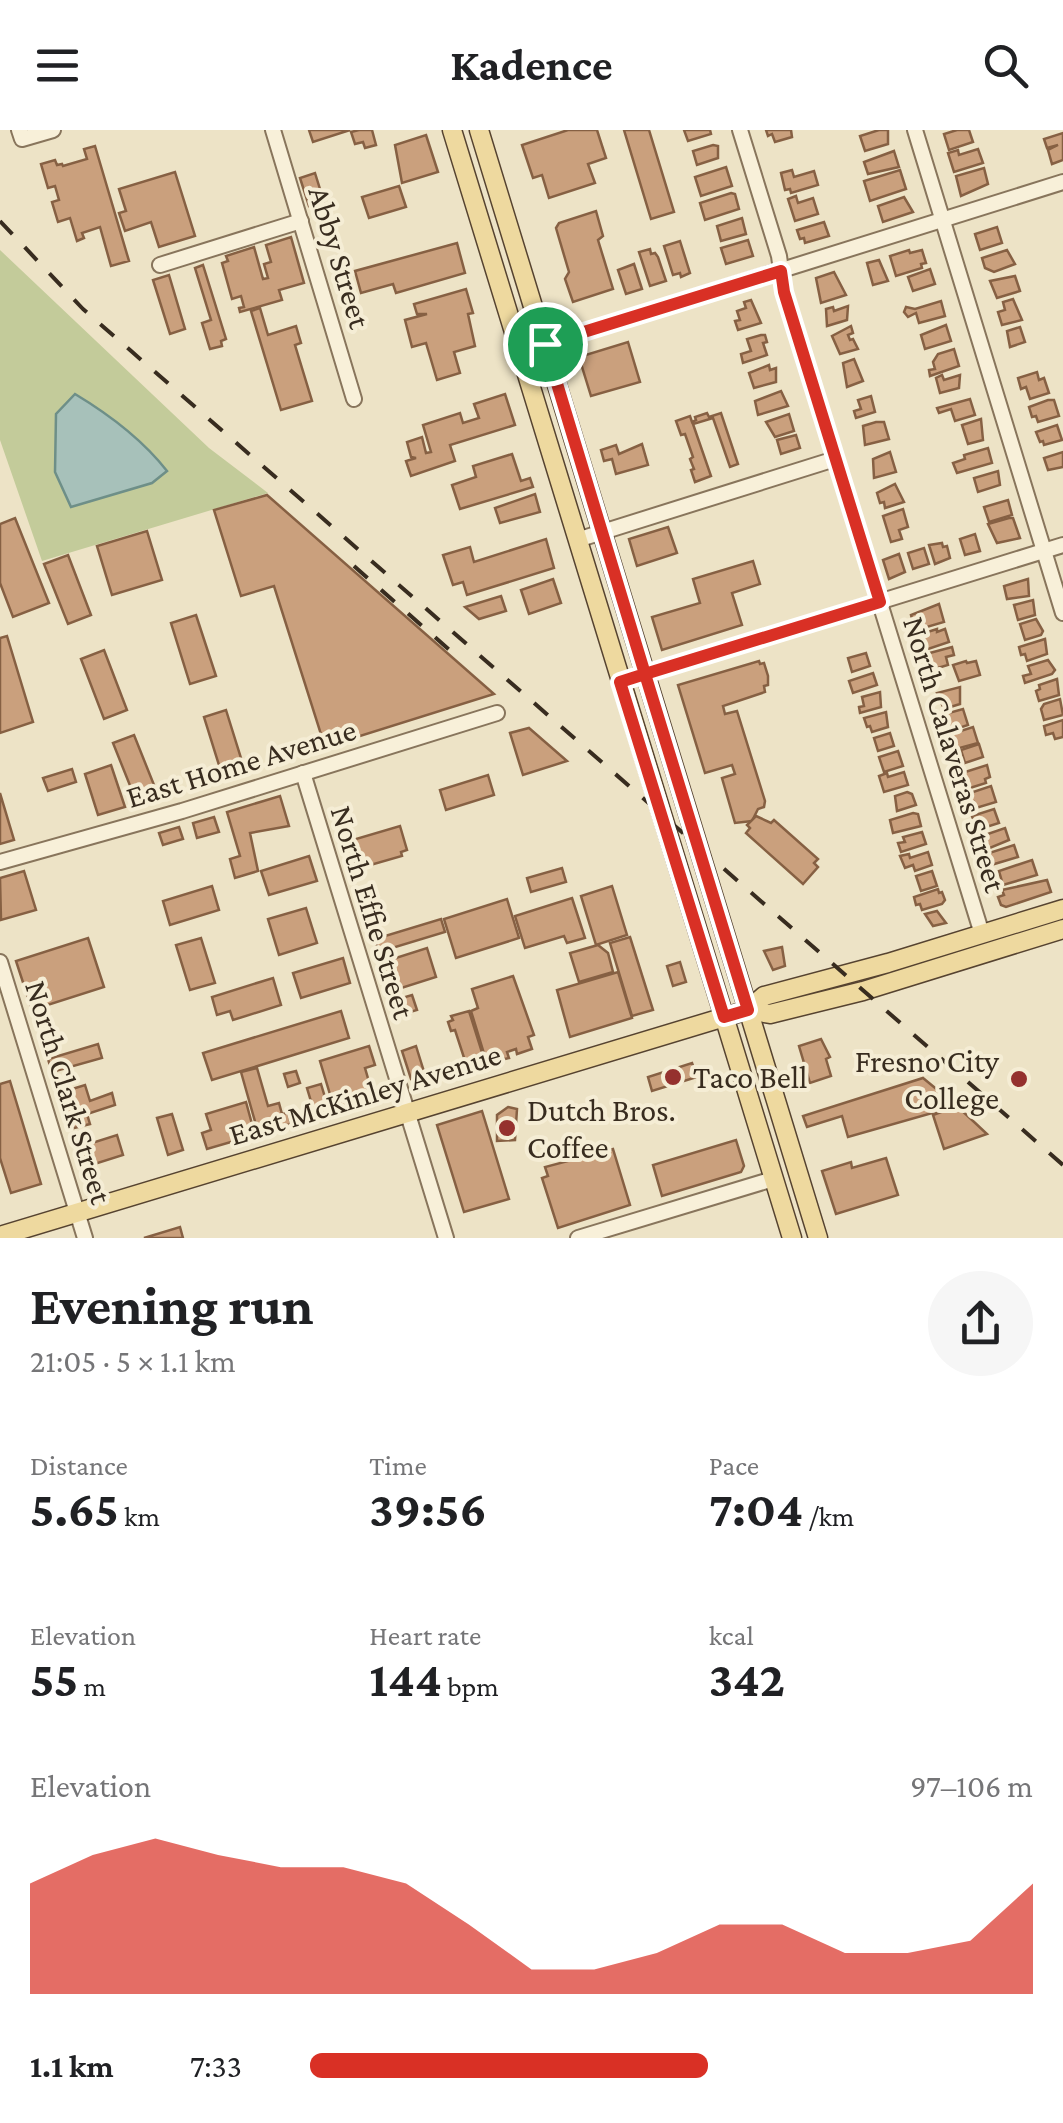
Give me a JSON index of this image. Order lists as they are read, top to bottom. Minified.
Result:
{"streets":{"main road":["East McKinley Avenue"],"street":["Abby Street","North Calaveras Street","East Home Avenue","North Effie Street","North Clark Street"]},"crossings":[["North Calaveras Street","East McKinley Avenue"],["East Home Avenue","North Effie Street"],["North Effie Street","East McKinley Avenue"],["North Clark Street","East McKinley Avenue"]],"places":["Taco Bell","Fresno City College","Dutch Bros. Coffee"],"page":{"header":"Kadence","heading":["Evening run","21:05 · 5 × 1.1 km"],"stats":[["Distance","5.65 km"],["Time","39:56"],["Pace","7:04 /km"],["Elevation","55 m"],["Heart rate","144 bpm"],["kcal","342"]],"chart":["Elevation","97–106 m"],"list":[{"name":"1.1 km","note":"7:33"}]}}
